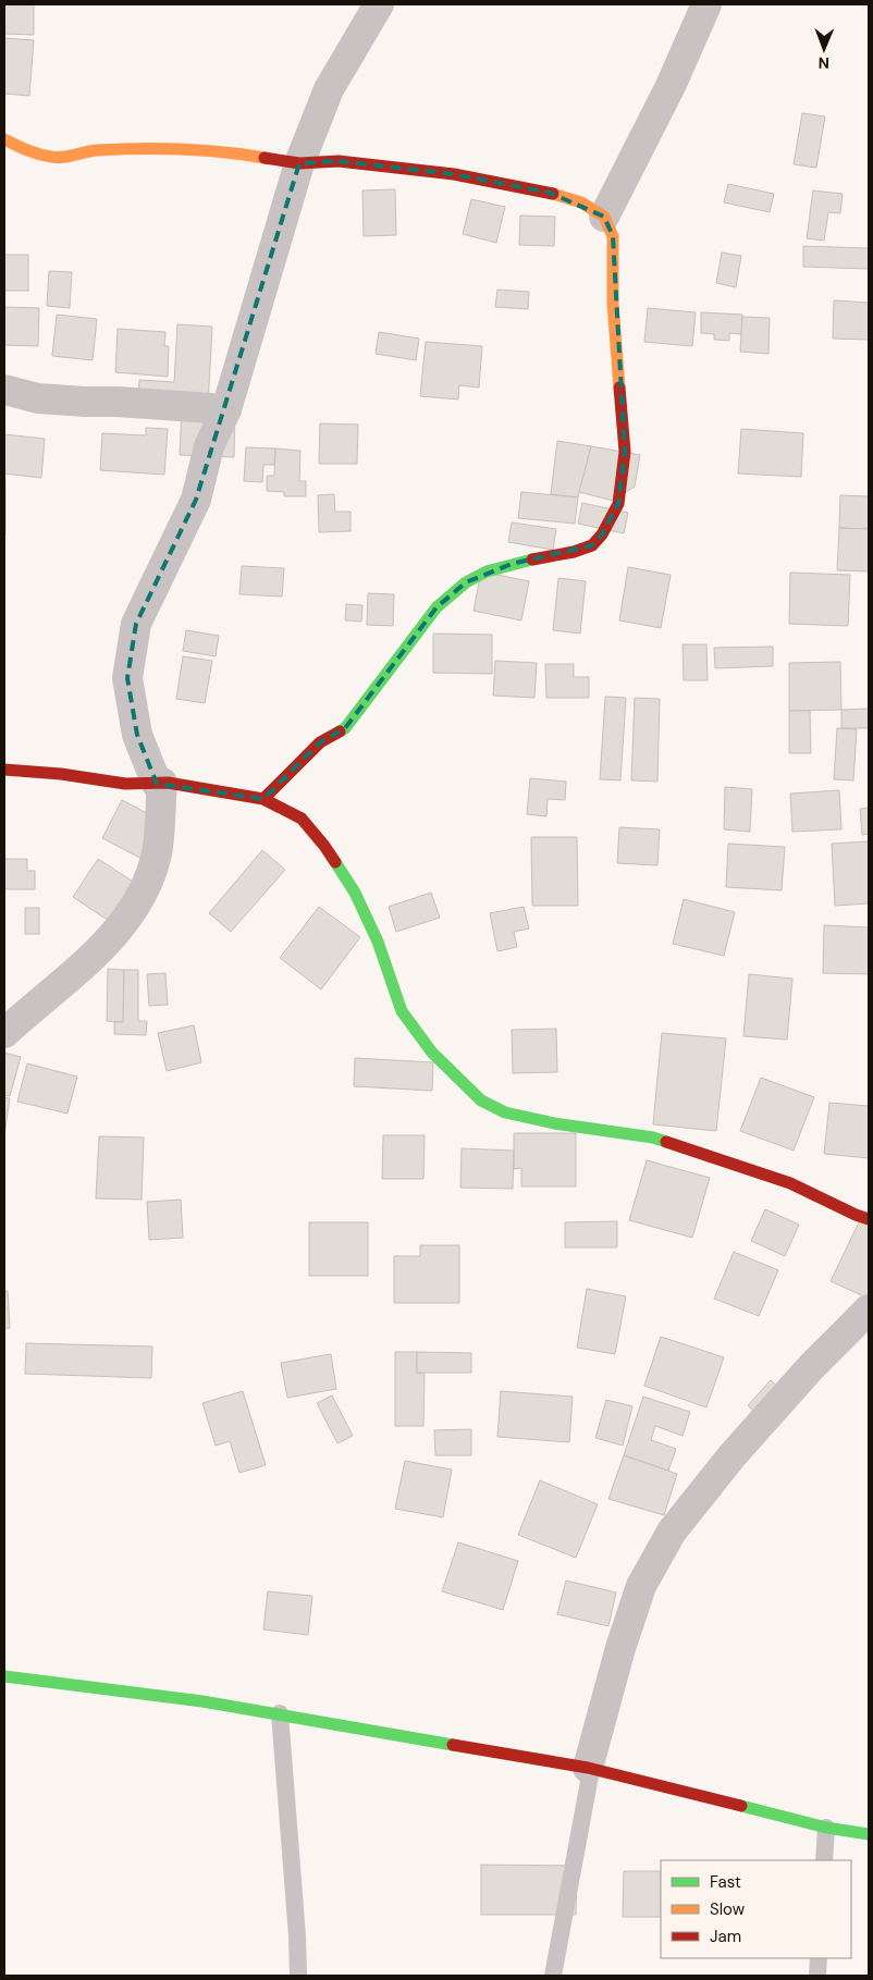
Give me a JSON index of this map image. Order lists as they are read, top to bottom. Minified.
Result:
{"legend":["Fast","Slow","Jam"],"north":"bottom"}
